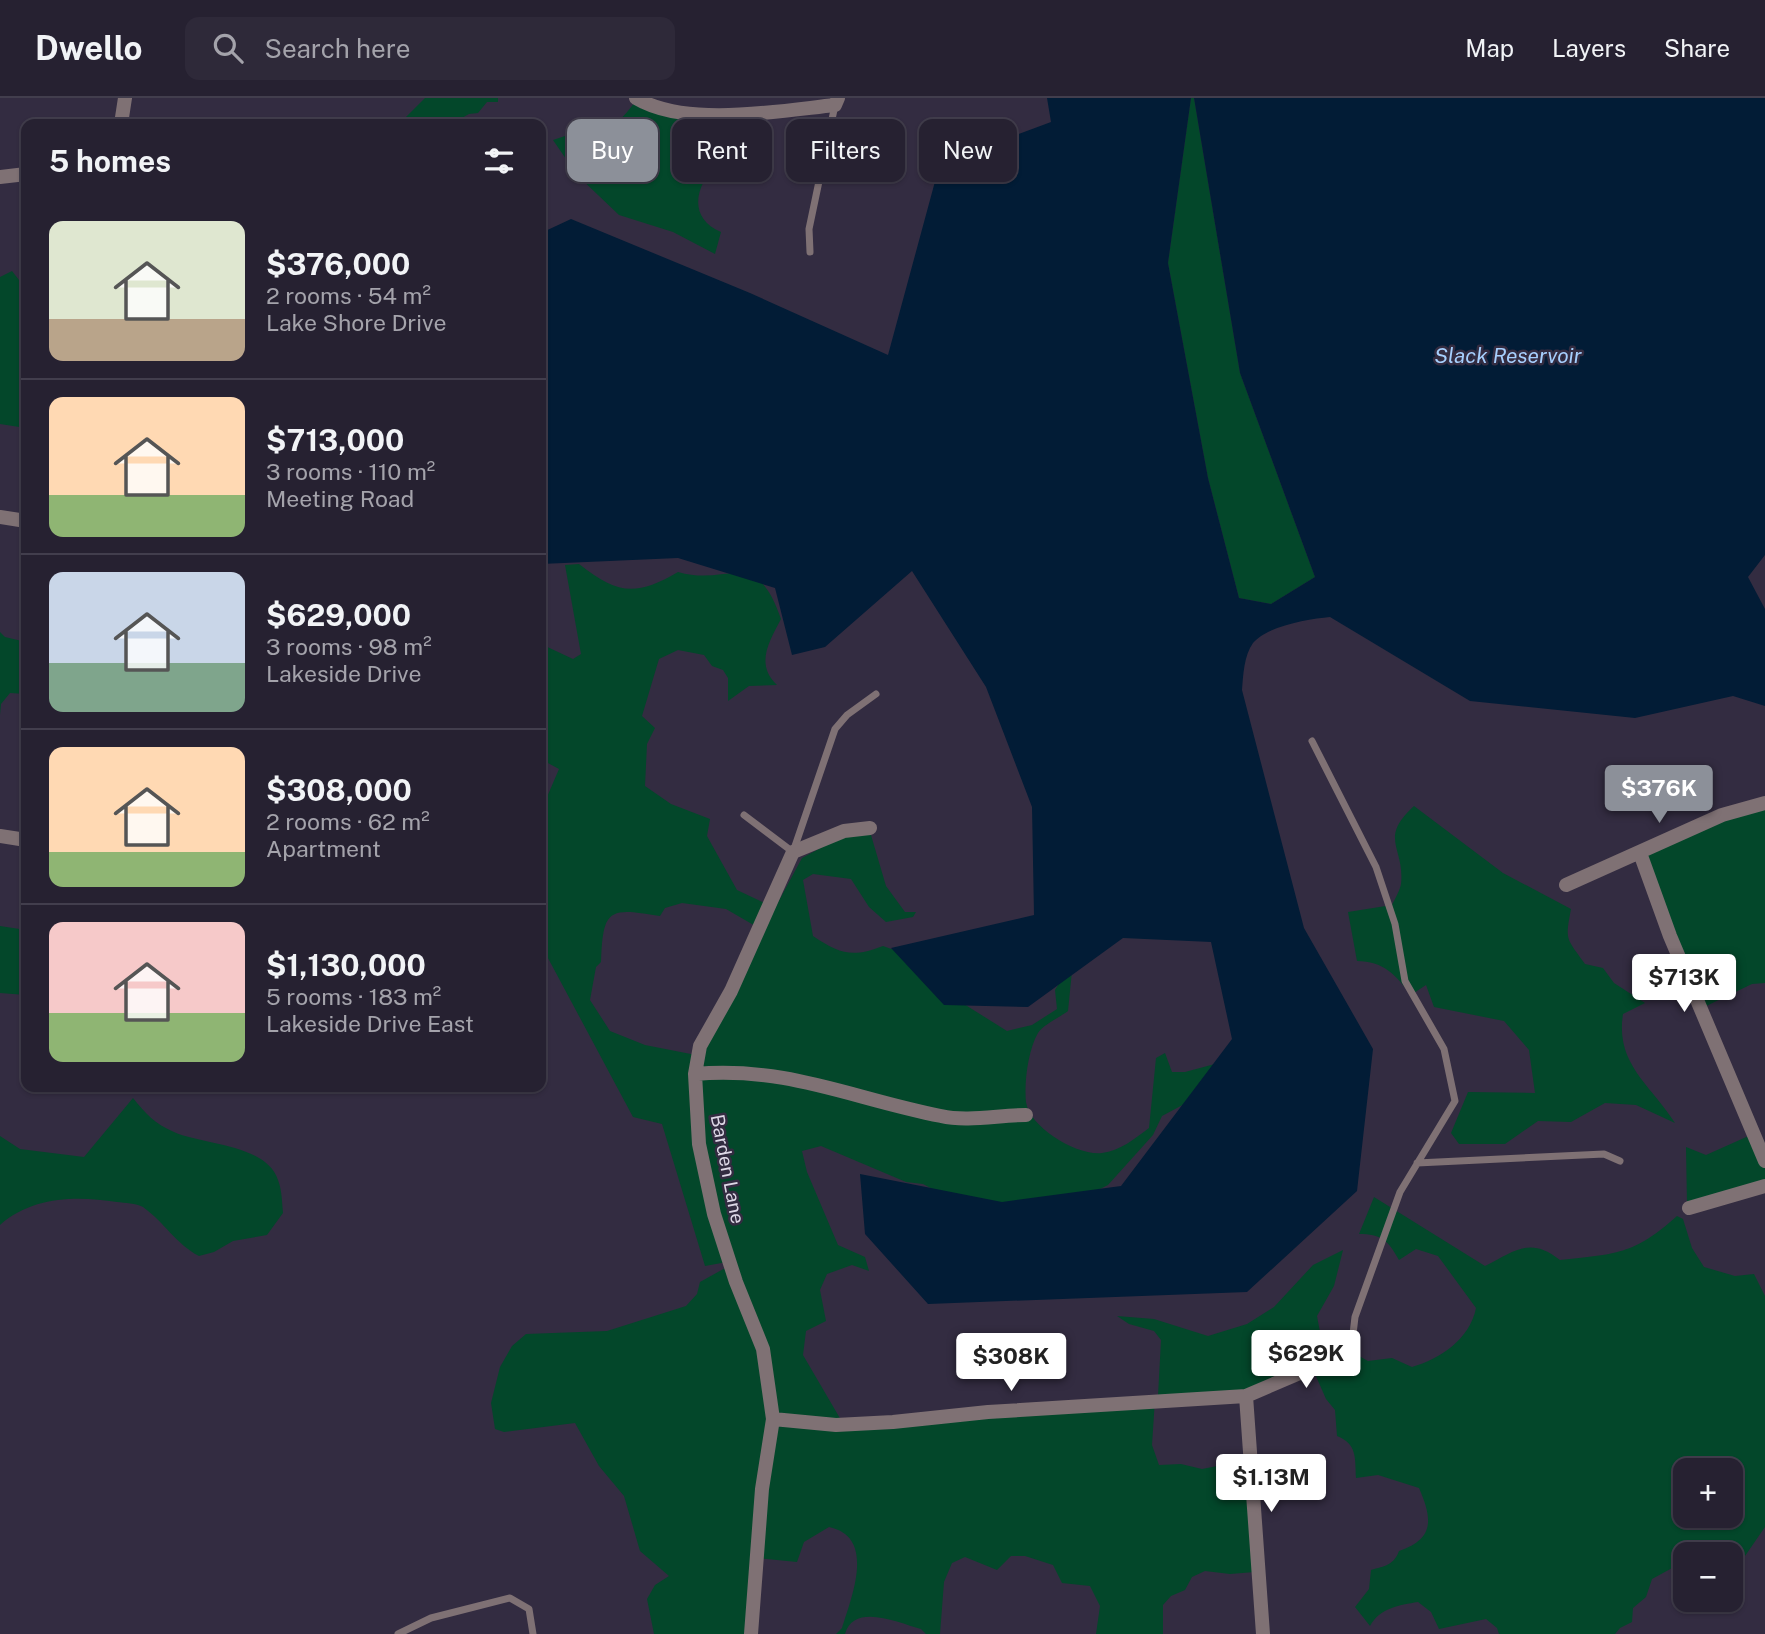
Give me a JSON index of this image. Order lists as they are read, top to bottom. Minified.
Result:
{"streets":{"street":["Barden Lane"]},"water":["Slack Reservoir"],"page":{"header":"Dwello","search":"Search here","nav":["Map","Layers","Share"],"chip":["Buy","Rent","Filters","New"],"heading":"5 homes","list":[{"name":"$376,000","note":"2 rooms · 54 m² · Lake Shore Drive"},{"name":"$713,000","note":"3 rooms · 110 m² · Meeting Road"},{"name":"$629,000","note":"3 rooms · 98 m² · Lakeside Drive"},{"name":"$308,000","note":"2 rooms · 62 m² · Apartment"},{"name":"$1,130,000","note":"5 rooms · 183 m² · Lakeside Drive East"}],"price":["$376K","$713K","$629K","$308K","$1.13M"],"map_buttons":["+","−"]}}
